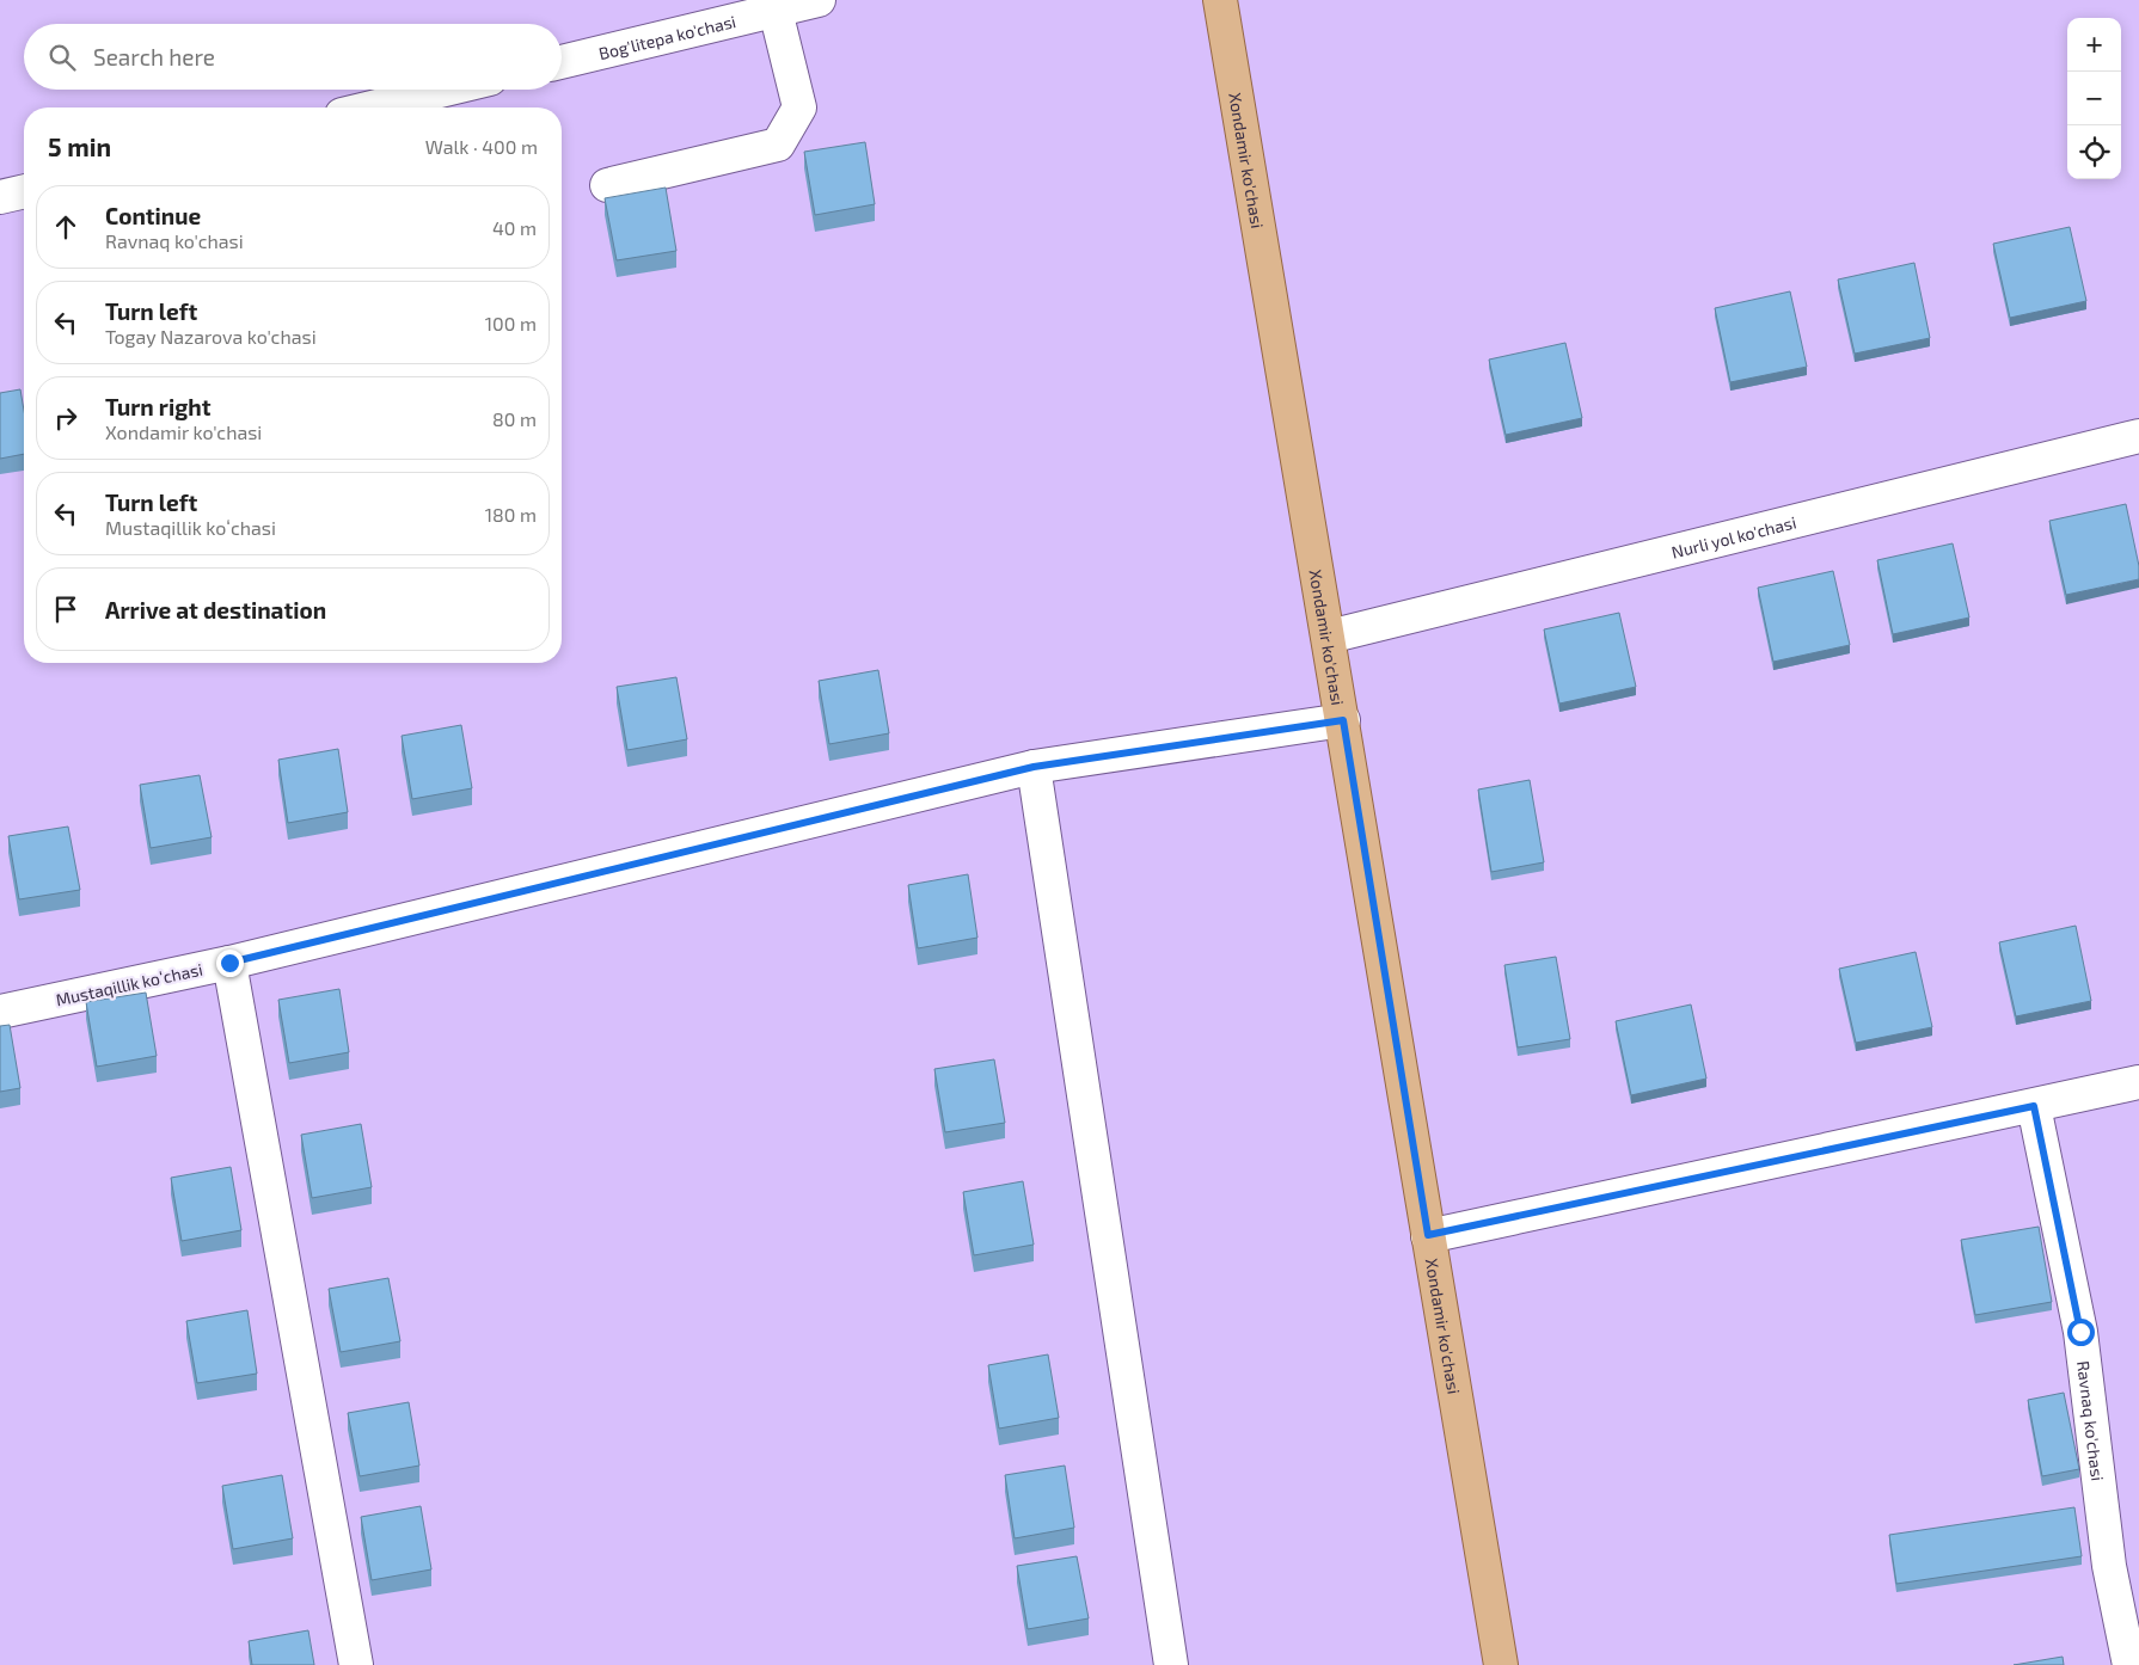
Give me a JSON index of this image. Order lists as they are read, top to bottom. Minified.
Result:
{"streets":{"main road":["Xondamir ko'chasi"],"street":["Bog'litepa ko'chasi","Nurli yol ko'chasi","Mustaqillik koʻchasi","Ravnaq ko'chasi"]},"crossings":[["Xondamir ko'chasi","Nurli yol ko'chasi"],["Xondamir ko'chasi","Mustaqillik koʻchasi"]],"page":{"map_buttons":["+","−"],"search":"Search here","heading":["5 min","Walk · 400 m"],"list":[["Continue","Ravnaq ko'chasi","40 m"],["Turn left","Togay Nazarova ko'chasi","100 m"],["Turn right","Xondamir ko'chasi","80 m"],["Turn left","Mustaqillik koʻchasi","180 m"],"Arrive at destination"]}}
